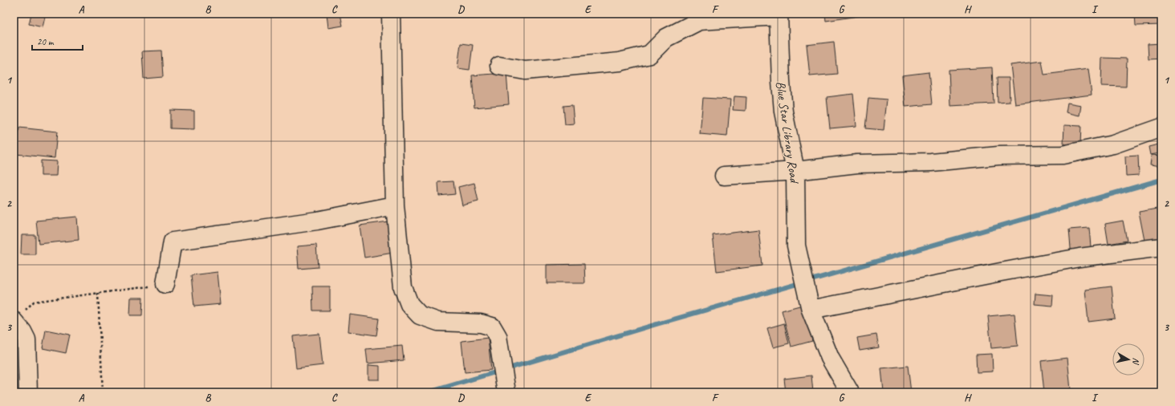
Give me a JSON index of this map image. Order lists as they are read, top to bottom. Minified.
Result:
{"streets":{"street":["Blue Star Library Road"]},"scale_bar":"20 m","north":"right","grid":{"columns":["A","B","C","D","E","F","G","H","I"],"rows":["1","2","3"]}}
